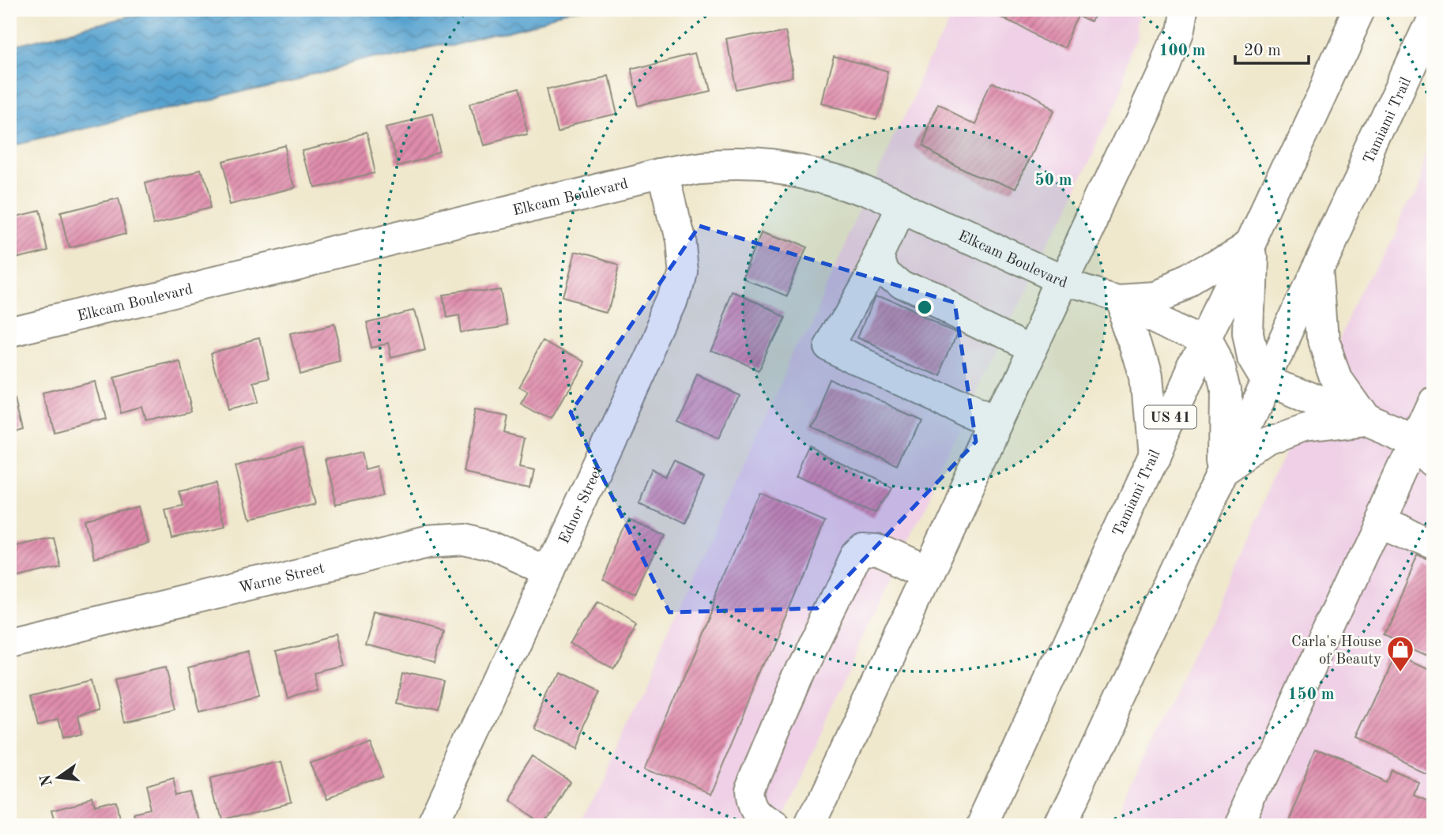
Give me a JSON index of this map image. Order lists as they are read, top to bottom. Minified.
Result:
{"streets":{"street":["Tamiami Trail","Elkcam Boulevard","US 41","Ednor Street","Warne Street"]},"crossings":[["Tamiami Trail","Elkcam Boulevard"],["Elkcam Boulevard","Ednor Street"],["Ednor Street","Warne Street"]],"places":{"shop":["Carla's House of Beauty"]},"scale_bar":"20 m","north":"left","rings":["100 m","50 m","150 m"]}
